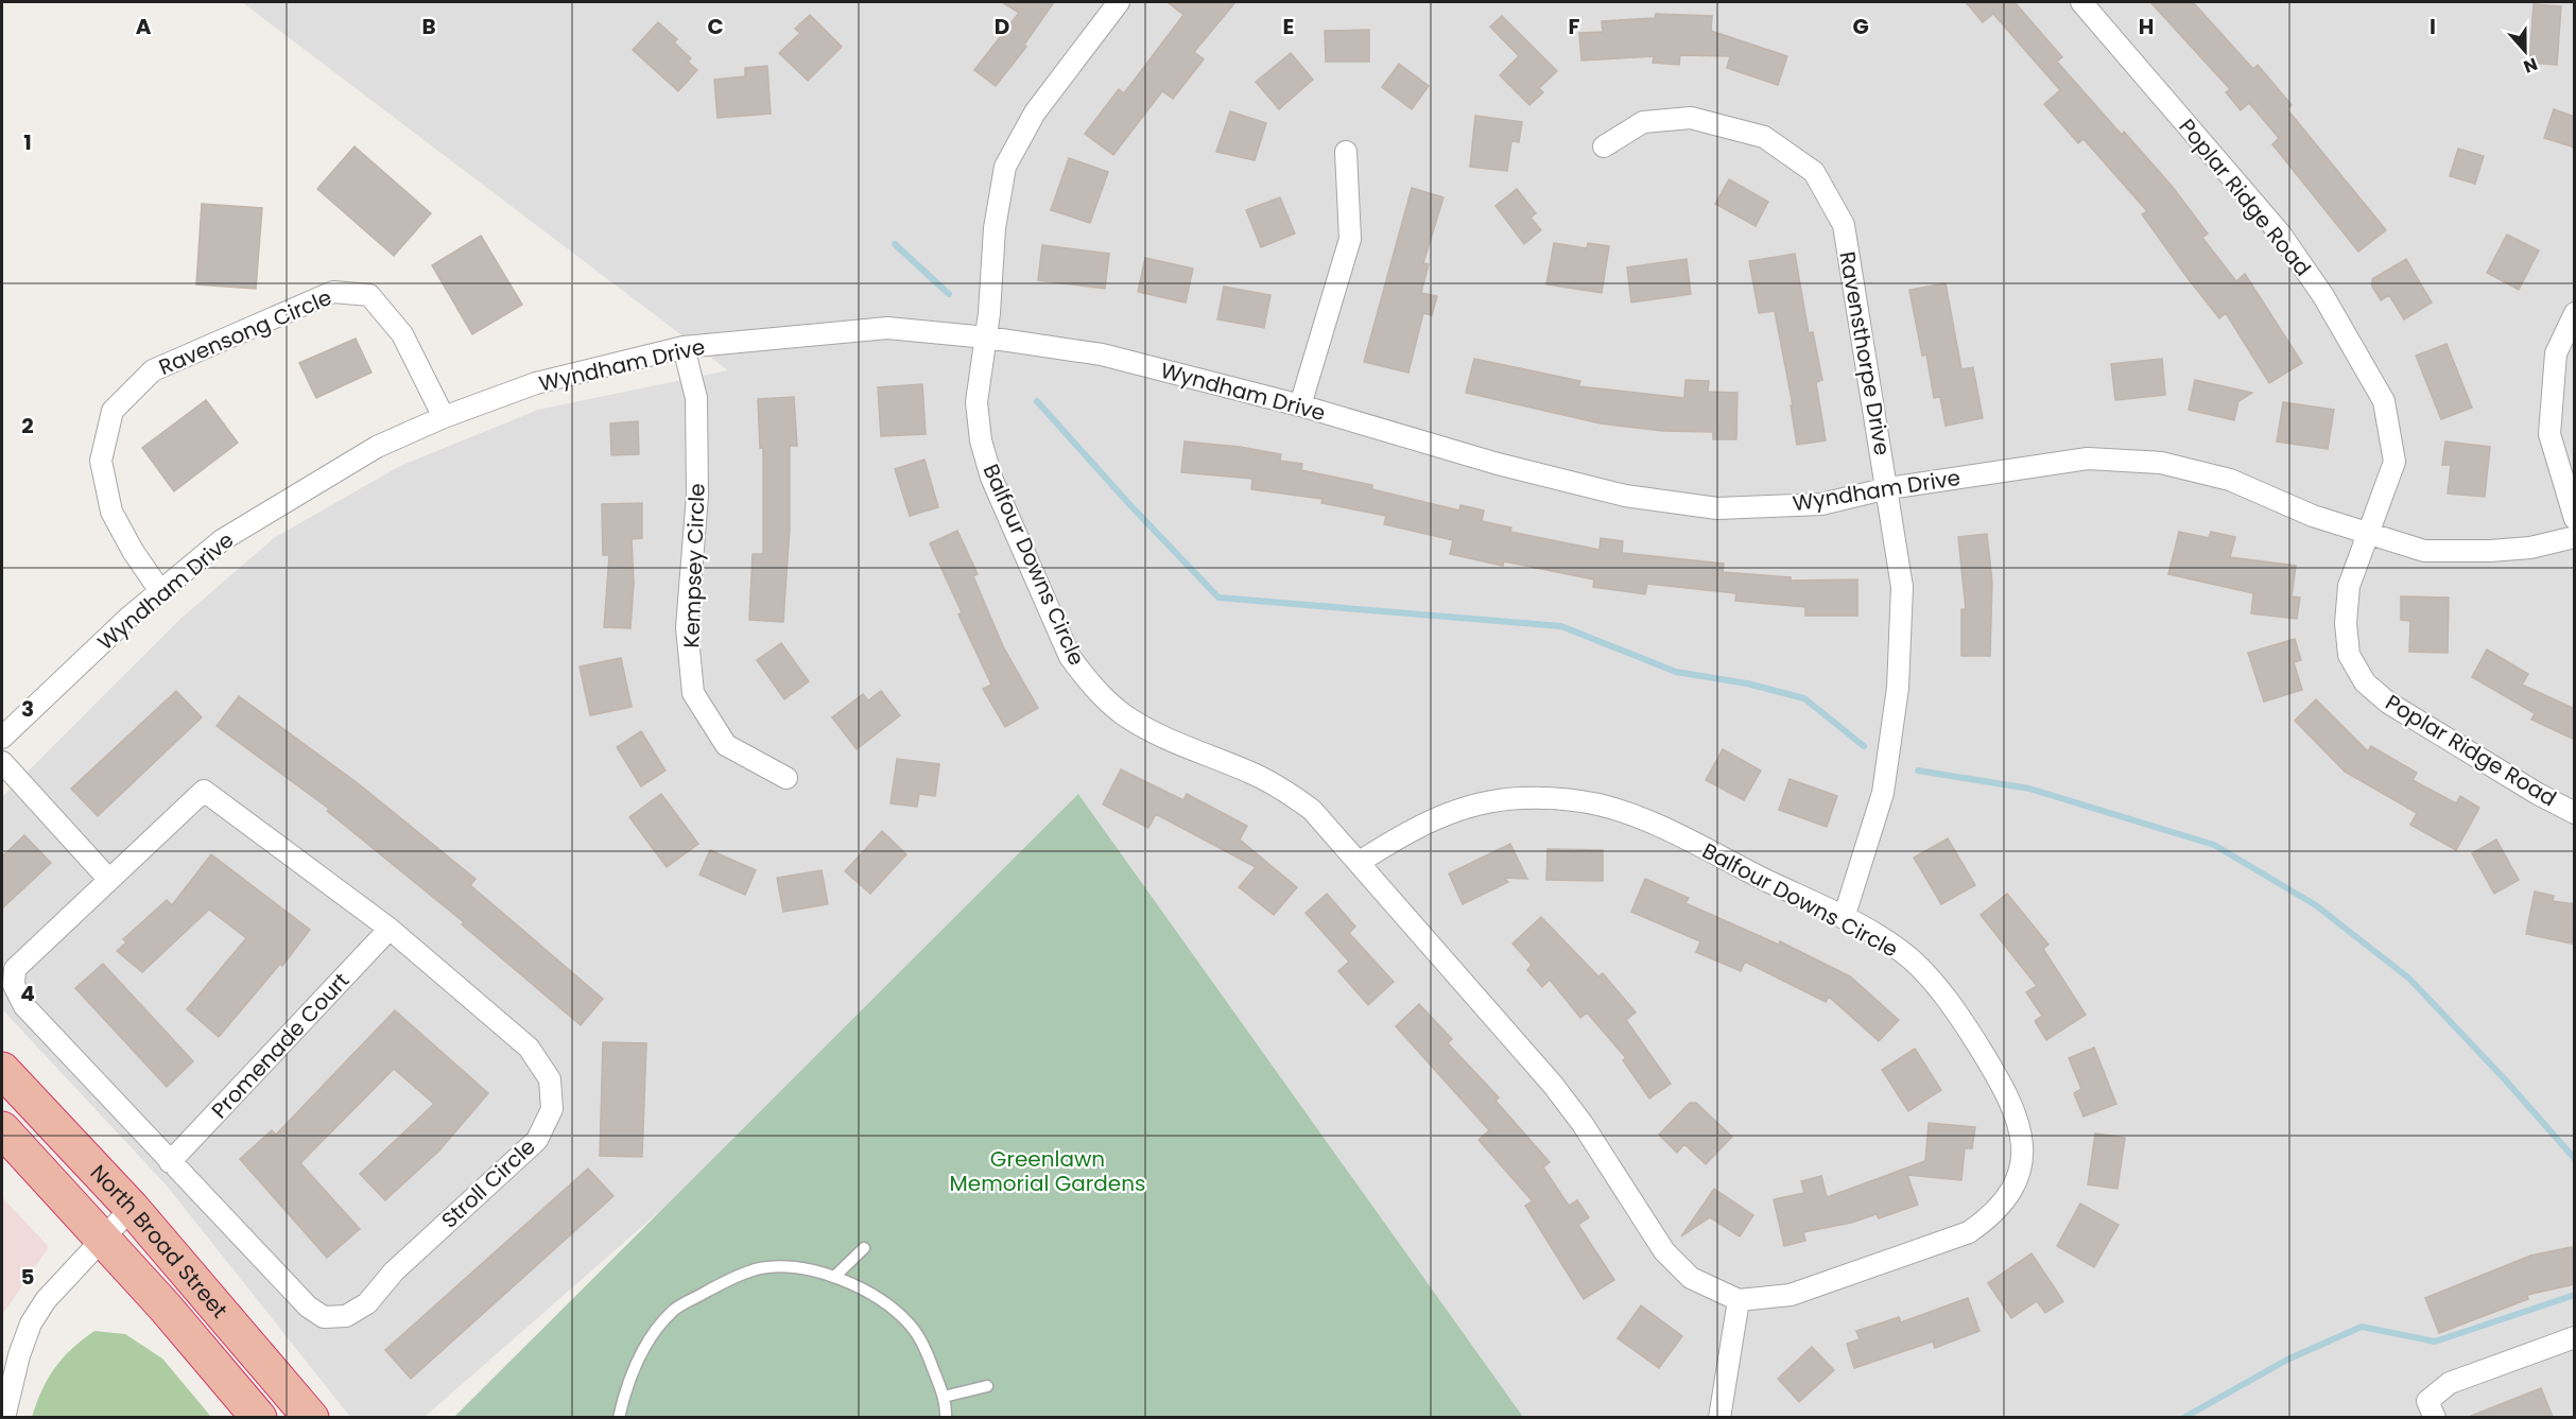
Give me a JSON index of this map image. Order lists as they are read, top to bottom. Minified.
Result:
{"streets":{"highway":["North Broad Street"],"street":["Poplar Ridge Road","Ravensong Circle","Ravensthorpe Drive","Wyndham Drive","Balfour Downs Circle","Kempsey Circle","Promenade Court","Stroll Circle"]},"crossings":[["Poplar Ridge Road","Wyndham Drive"],["Ravensong Circle","Wyndham Drive"],["Ravensthorpe Drive","Wyndham Drive"],["Ravensthorpe Drive","Balfour Downs Circle"],["Wyndham Drive","Balfour Downs Circle"],["Wyndham Drive","Kempsey Circle"],["Promenade Court","Stroll Circle"]],"parks":["Greenlawn Memorial Gardens"],"north":"bottom","grid":{"columns":["A","B","C","D","E","F","G","H","I"],"rows":["1","2","3","4","5"]}}
